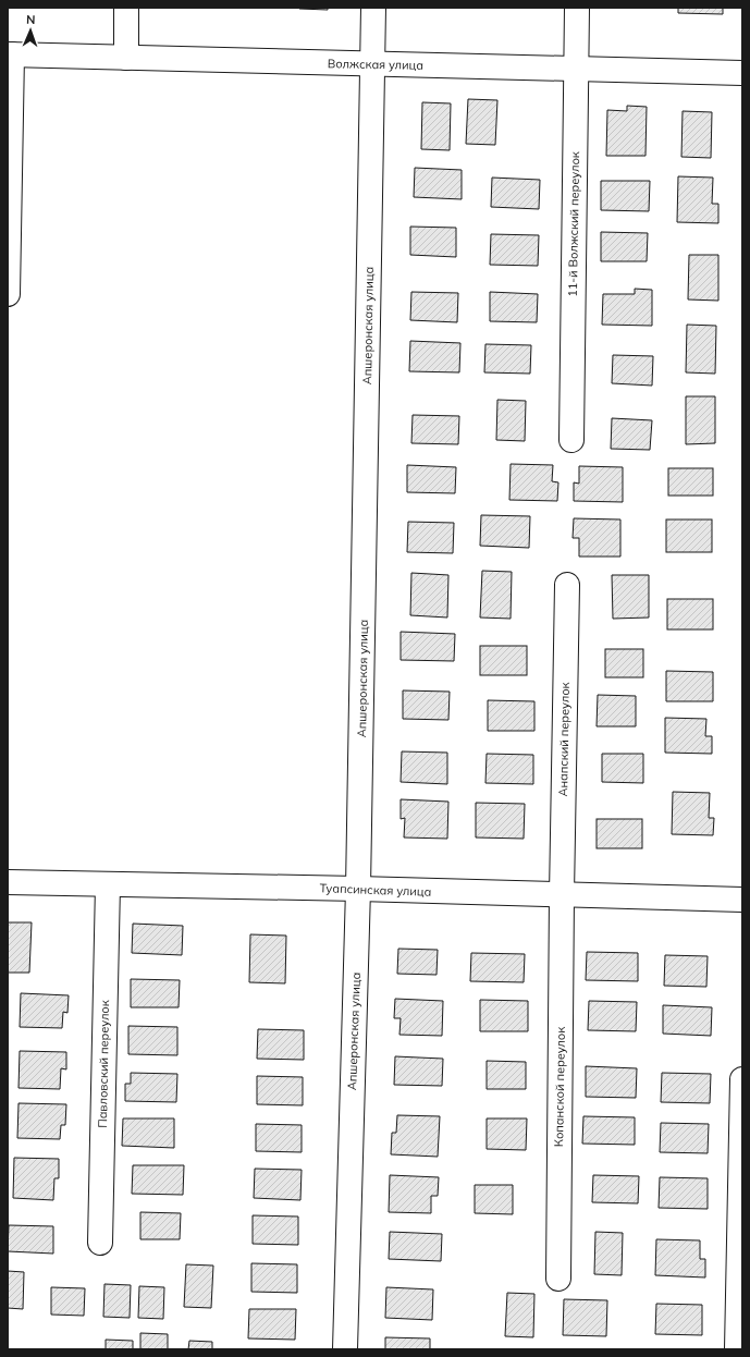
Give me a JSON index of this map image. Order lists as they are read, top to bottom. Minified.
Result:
{"streets":{"street":["Волжская улица","11-й Волжский переулок","Апшеронская улица","Анапский переулок","Туапсинская улица","Павловский переулок","Копанской переулок"]},"crossings":[["Волжская улица","11-й Волжский переулок"],["Волжская улица","Апшеронская улица"],["Апшеронская улица","Туапсинская улица"],["Анапский переулок","Туапсинская улица"],["Анапский переулок","Копанской переулок"],["Туапсинская улица","Павловский переулок"],["Туапсинская улица","Копанской переулок"]],"north":"top"}
